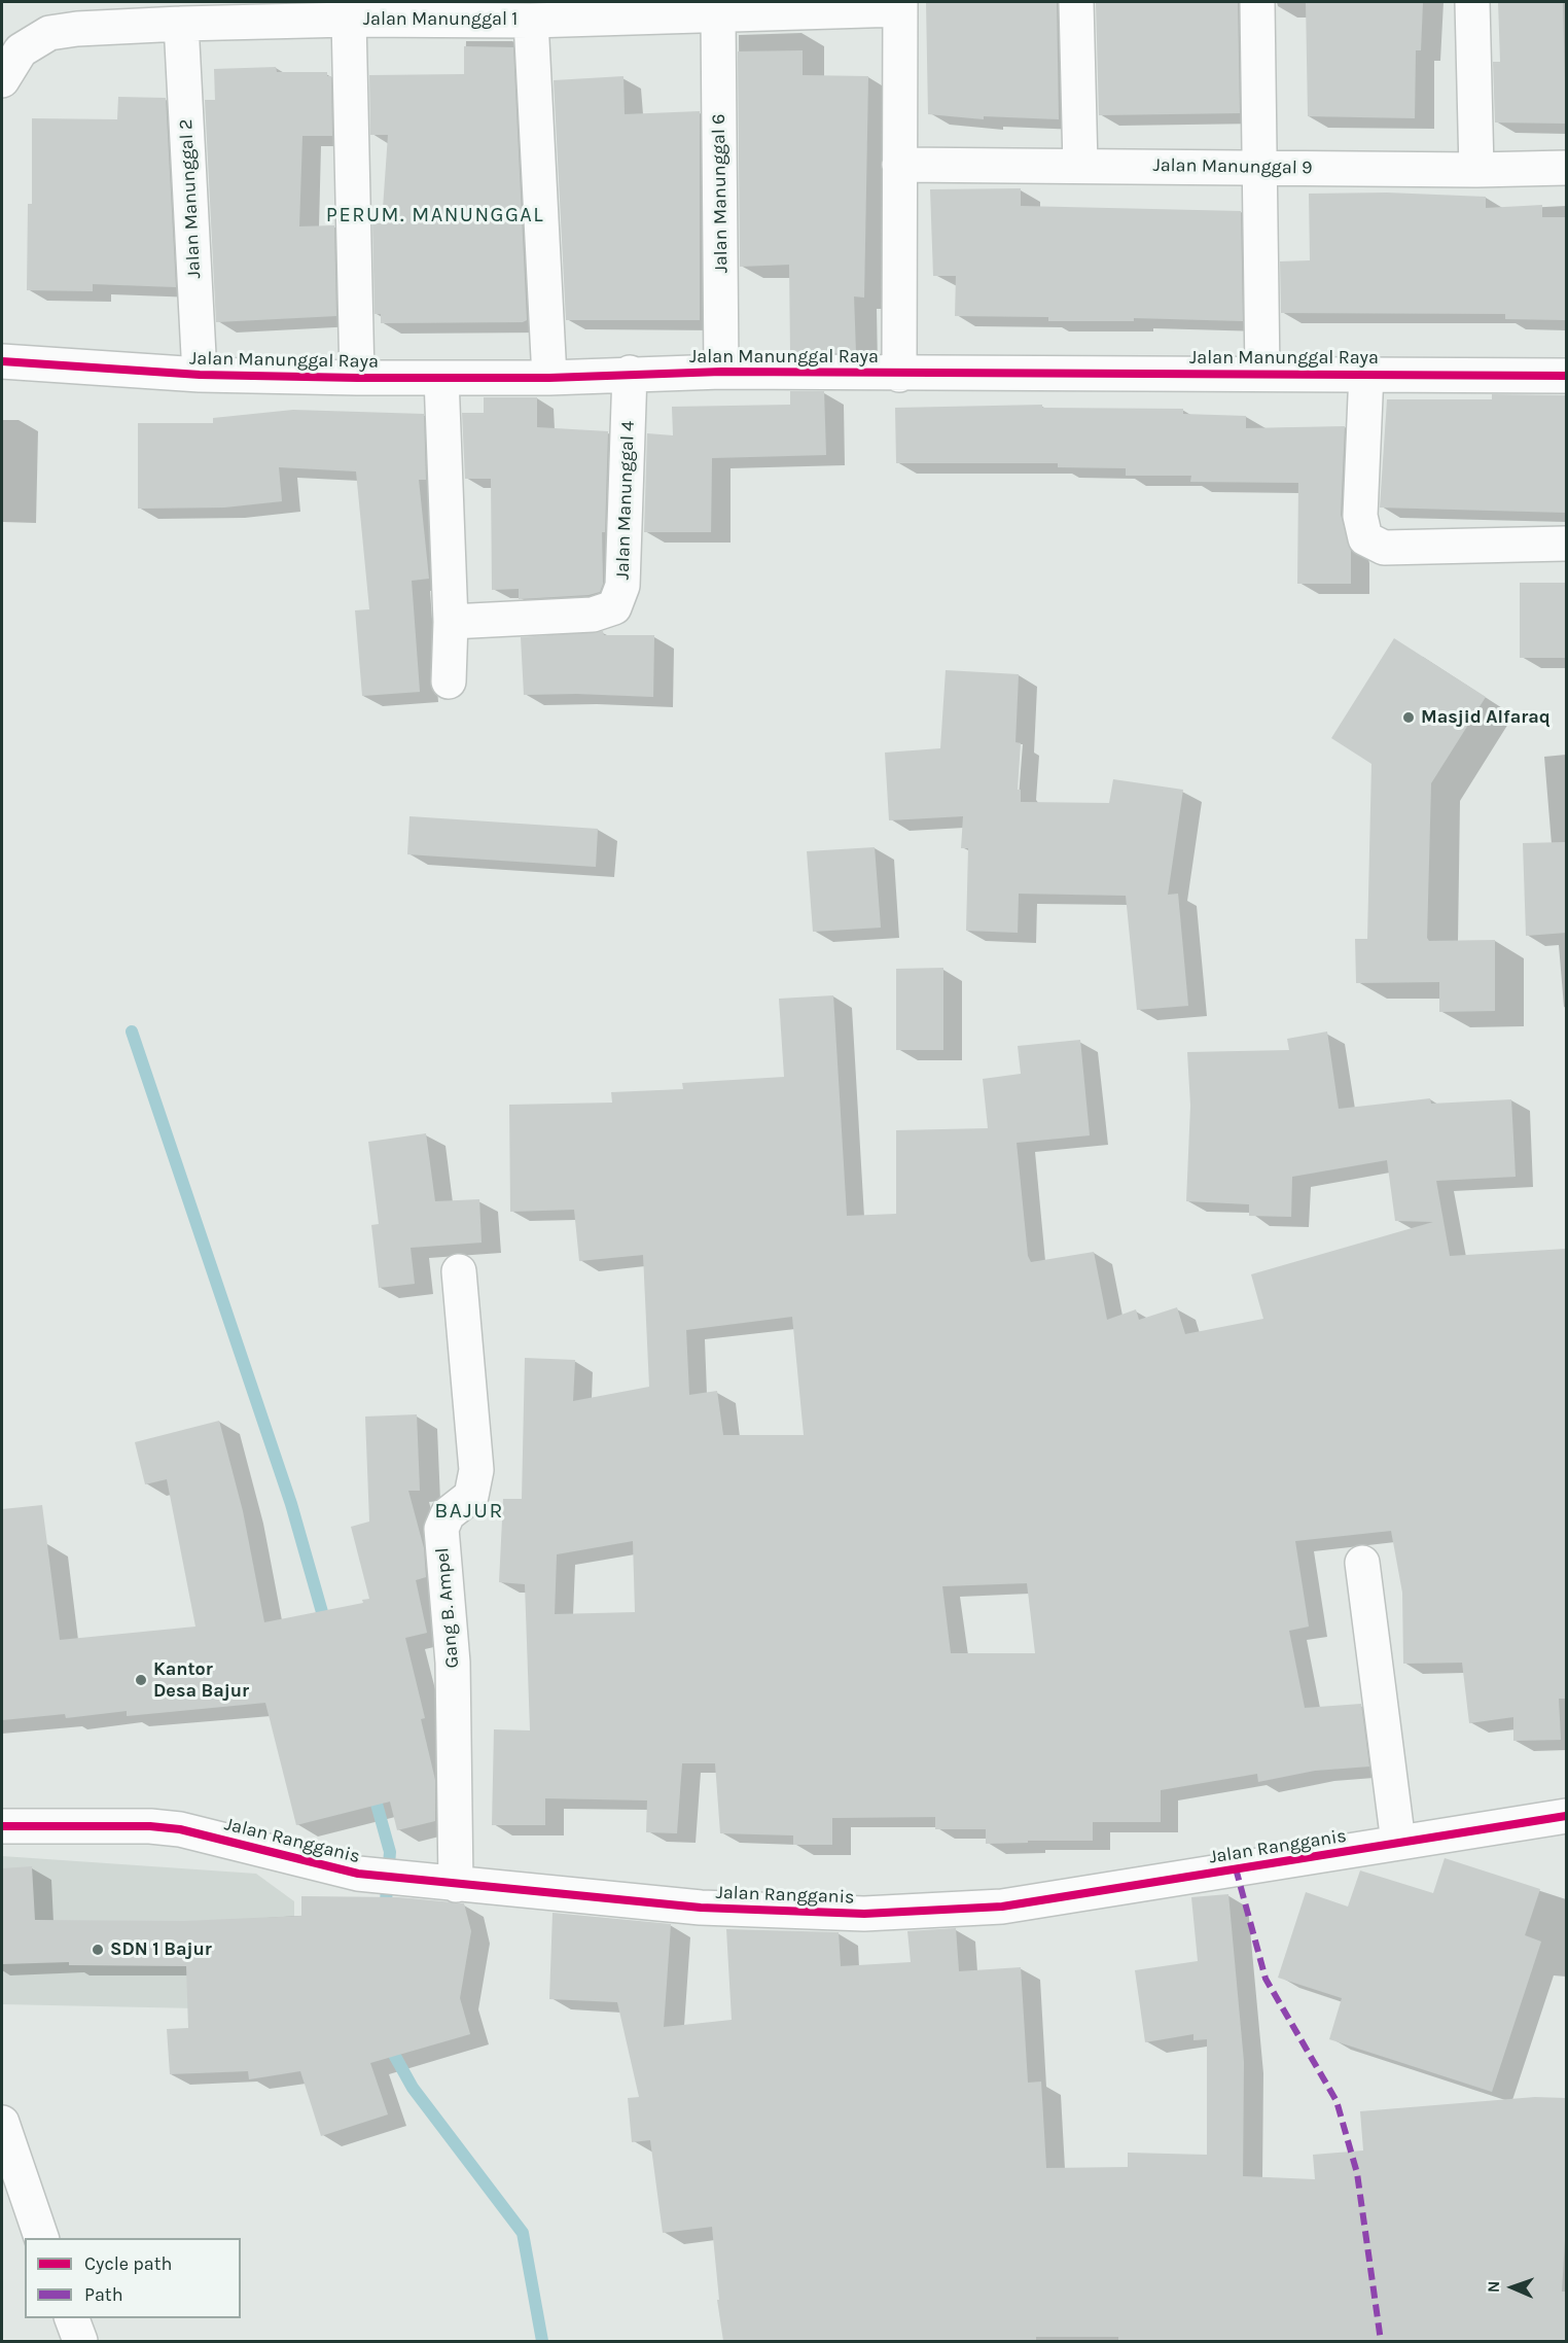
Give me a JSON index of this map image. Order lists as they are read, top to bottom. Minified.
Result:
{"streets":{"street":["Jalan Manunggal 1","Jalan Manunggal 9","Jalan Manunggal 6","Jalan Manunggal 2","Jalan Manunggal Raya","Jalan Manunggal 4","Gang B. Ampel","Jalan Rangganis"]},"crossings":[["Jalan Manunggal 1","Jalan Manunggal 6"],["Jalan Manunggal 1","Jalan Manunggal 2"],["Jalan Manunggal 6","Jalan Manunggal Raya"],["Jalan Manunggal 2","Jalan Manunggal Raya"],["Jalan Manunggal Raya","Jalan Manunggal 4"],["Gang B. Ampel","Jalan Rangganis"]],"districts":["PERUM. MANUNGGAL","BAJUR"],"places":["Masjid Alfaraq","Kantor Desa Bajur","SDN 1 Bajur"],"legend":["Cycle path","Path"],"north":"left"}
